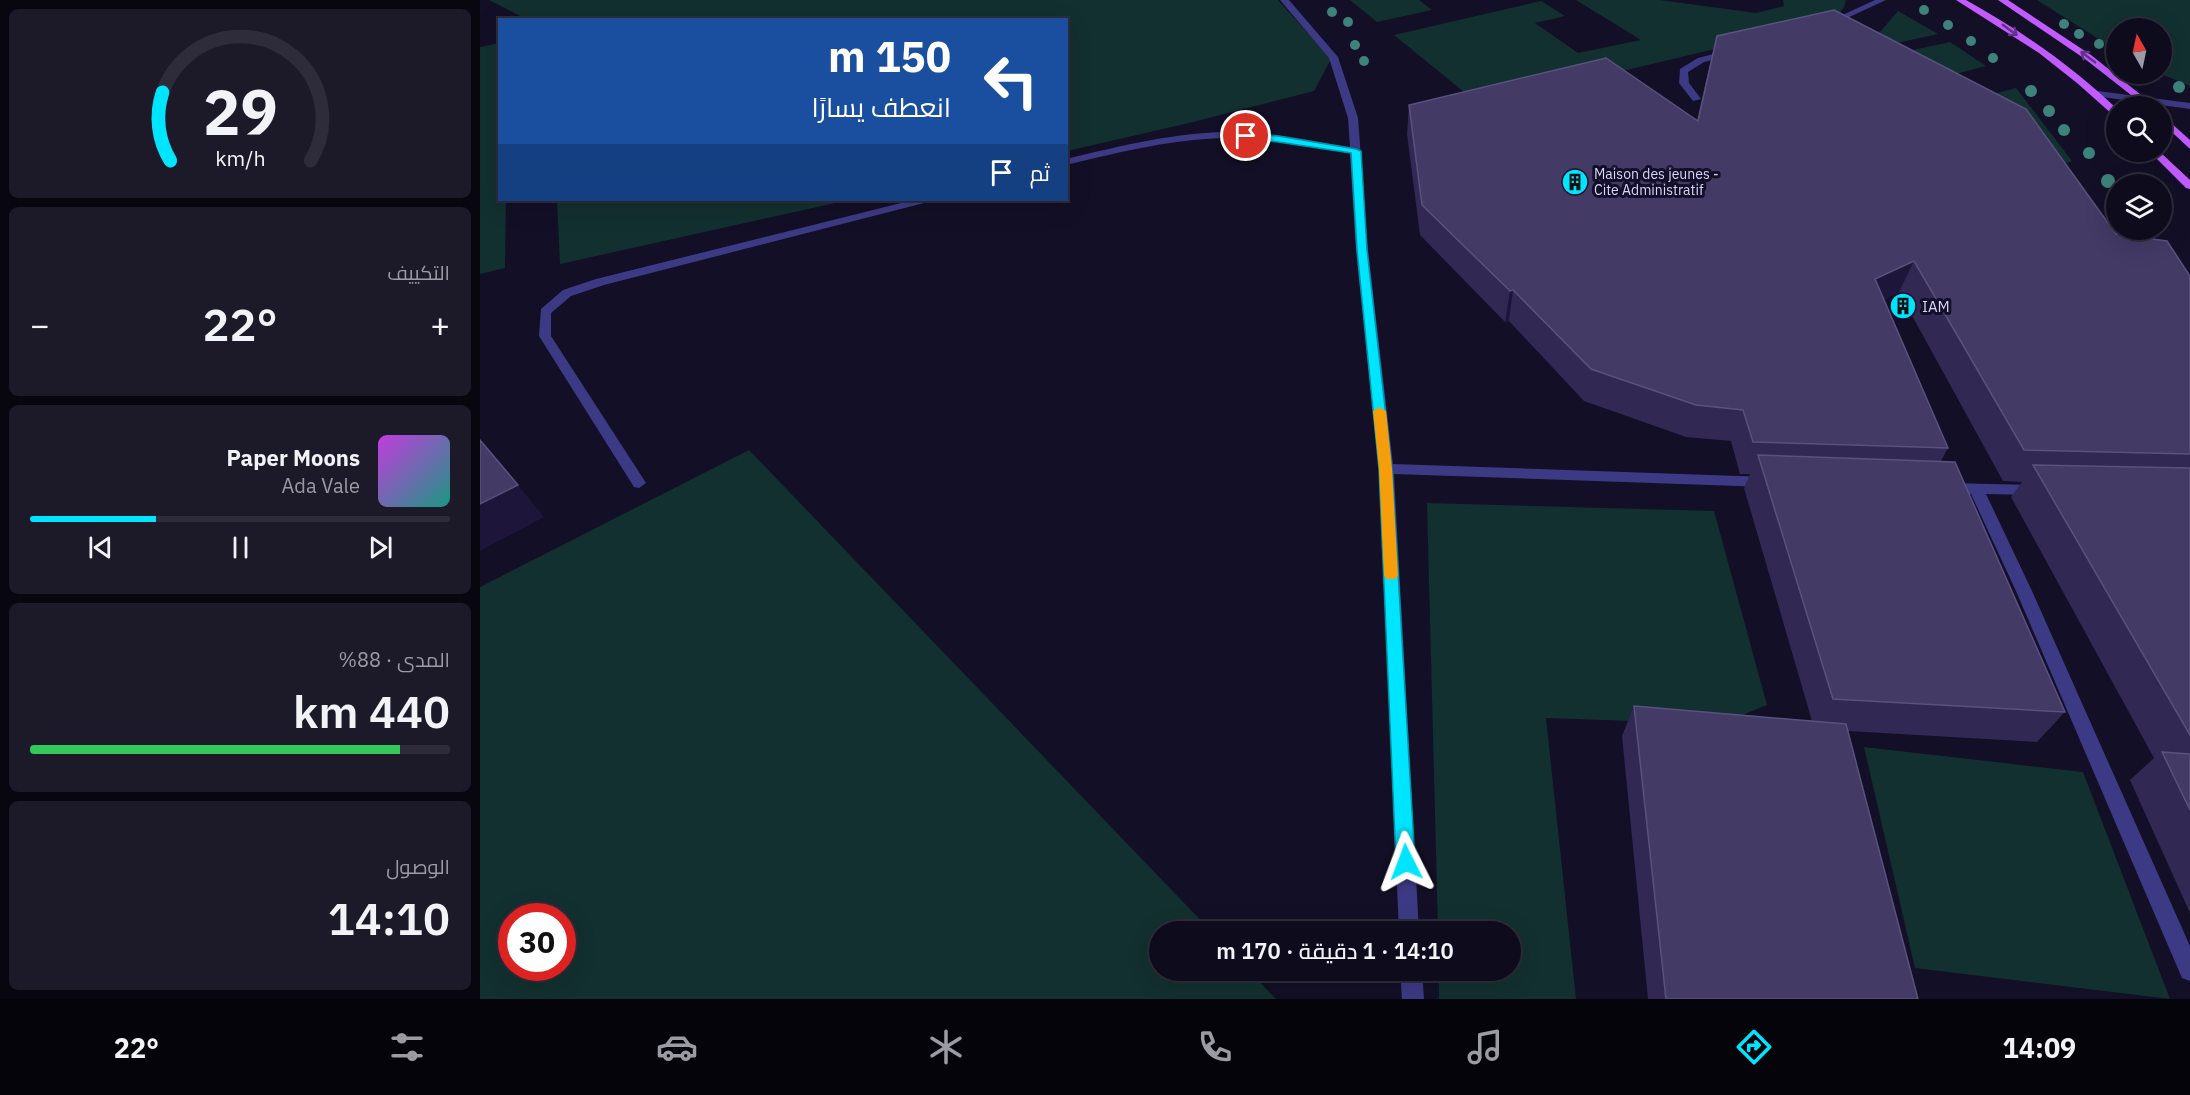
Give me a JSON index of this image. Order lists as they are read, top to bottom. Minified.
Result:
{"places":{"building":["Maison des jeunes - Cite Administratif","IAM"]},"north":"top","page":{"turn":["150 m","انعطف يسارًا"],"then":"ثم","tile":["التكييف",["المدى · 88%","440 km"],["الوصول","14:10"]],"heat":["−","22°","+"],"song":["Paper Moons","Ada Vale"],"limit":"30","trip":"14:10 · 1 دقيقة · 170 m","tabs":["14:09","22°"],"gauge":["29","km/h"]}}
